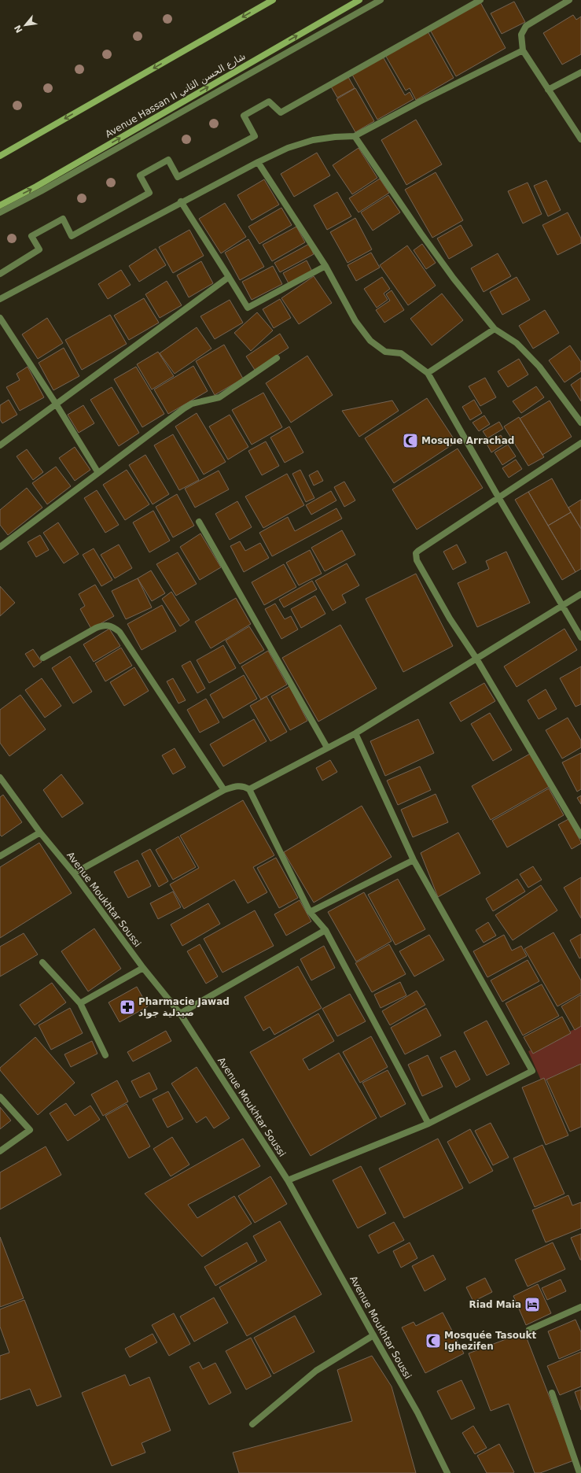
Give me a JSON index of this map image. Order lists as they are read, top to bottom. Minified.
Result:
{"streets":{"main road":["Avenue Hassan II شارع الحسن الثاني"],"street":["Avenue Moukhtar Soussi"]},"places":{"mosque":["Mosque Arrachad","Mosquée Tasoukt Ighezifen"],"pharmacy":["Pharmacie Jawad صيدلية جواد"],"hotel":["Riad Maia"]},"north":"bottom left"}
